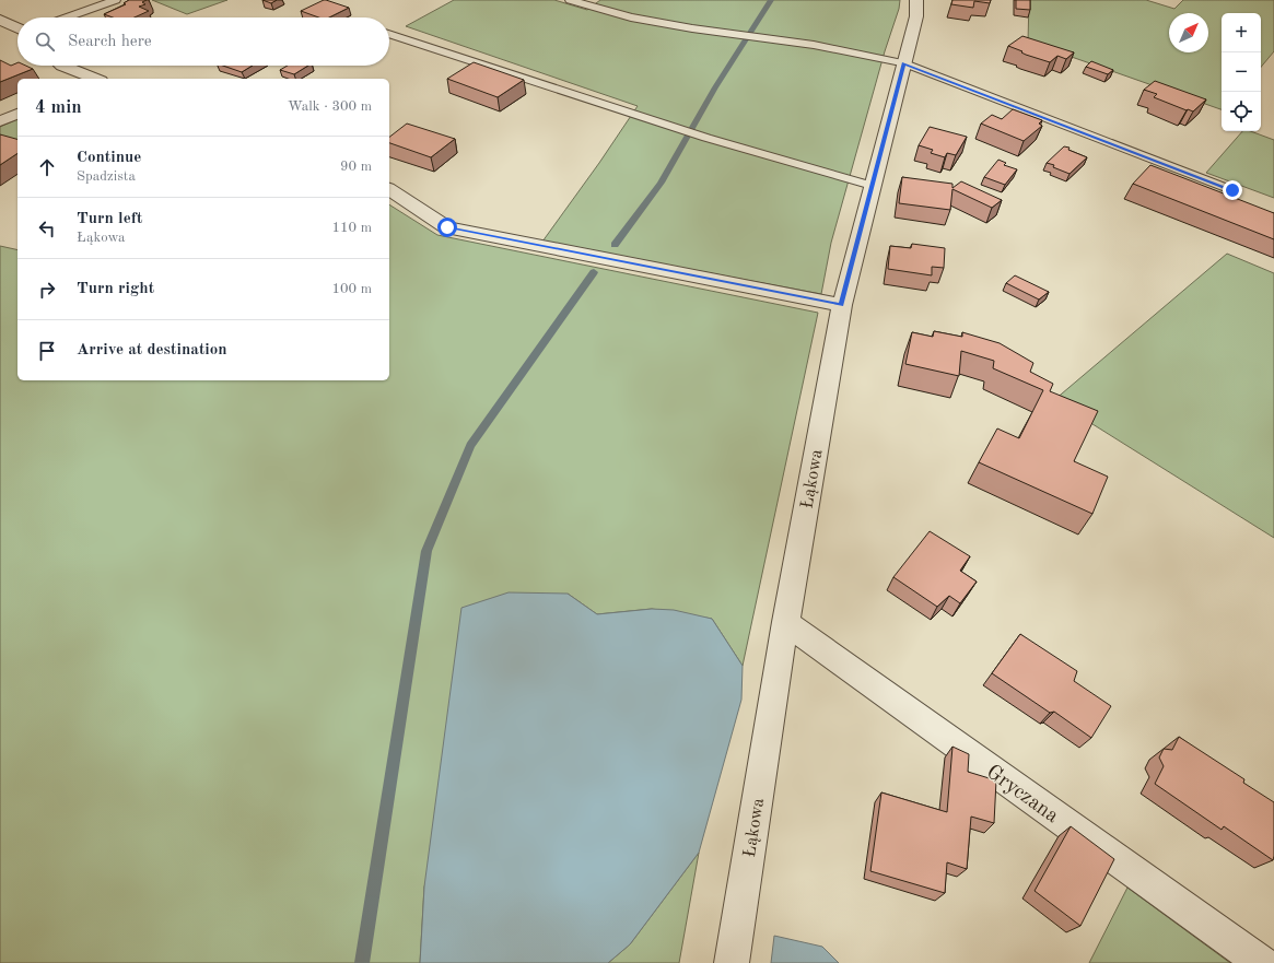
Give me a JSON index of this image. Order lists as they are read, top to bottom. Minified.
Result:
{"streets":{"street":["Łąkowa","Gryczana"]},"crossings":[["Łąkowa","Gryczana"]],"north":"top right","page":{"map_buttons":["+","−"],"search":"Search here","heading":["4 min","Walk · 300 m"],"list":[["Continue","Spadzista","90 m"],["Turn left","Łąkowa","110 m"],["Turn right","100 m"],"Arrive at destination"]}}
